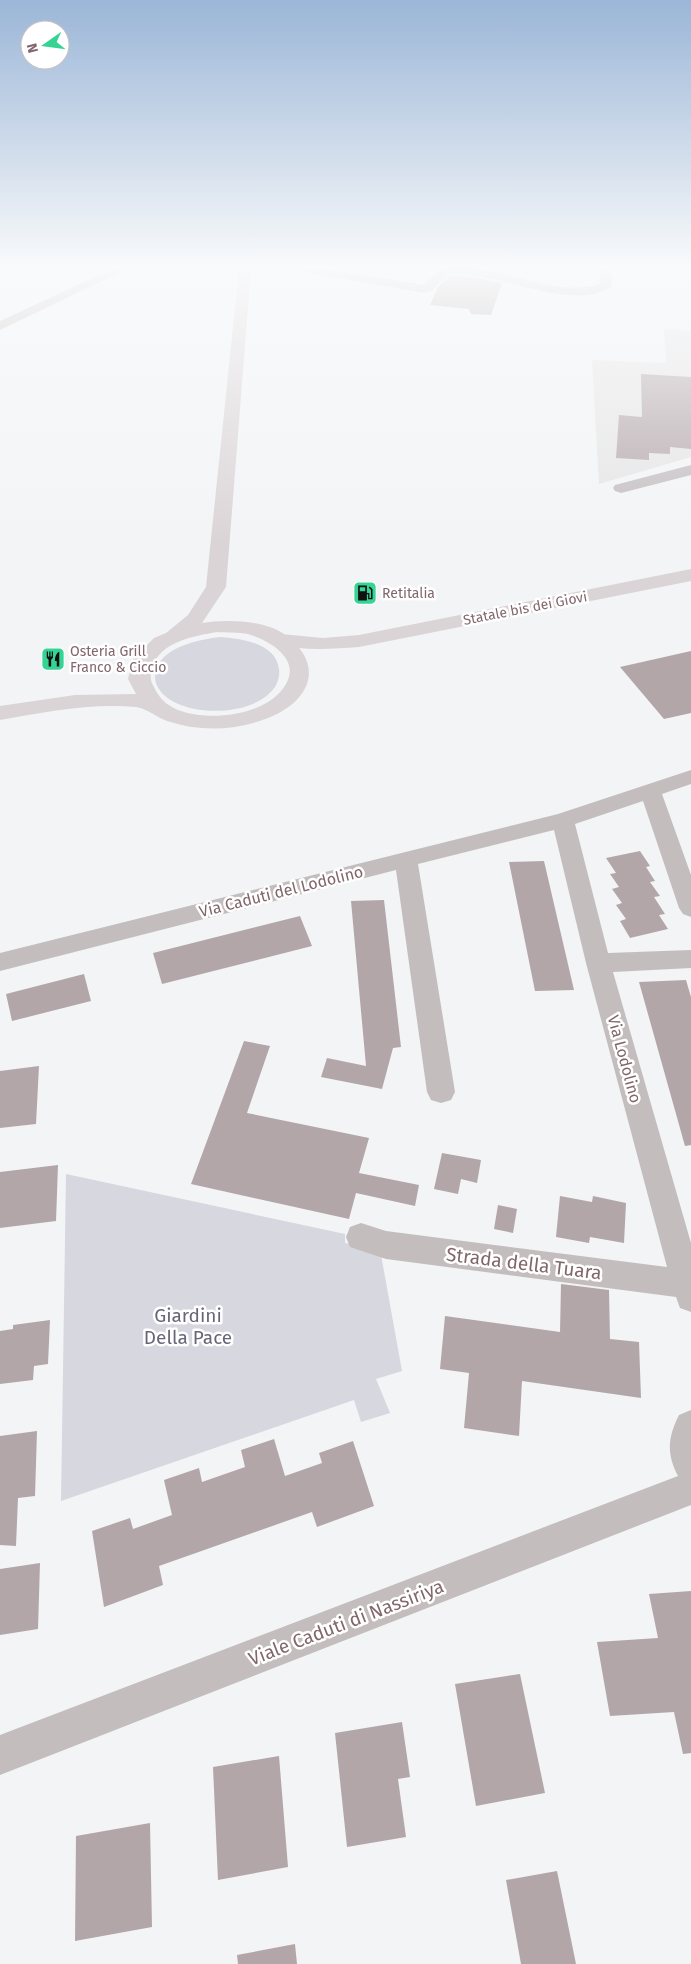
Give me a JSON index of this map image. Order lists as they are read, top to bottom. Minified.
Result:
{"streets":{"main road":["Statale bis dei Giovi"],"street":["Via Caduti del Lodolino","Via Lodolino","Strada della Tuara","Viale Caduti di Nassiriya"]},"crossings":[["Via Caduti del Lodolino","Via Lodolino"],["Via Lodolino","Strada della Tuara"]],"parks":["Giardini Della Pace"],"places":{"fuel station":["Retitalia"],"restaurant":["Osteria Grill Franco & Ciccio"]},"north":"left"}
